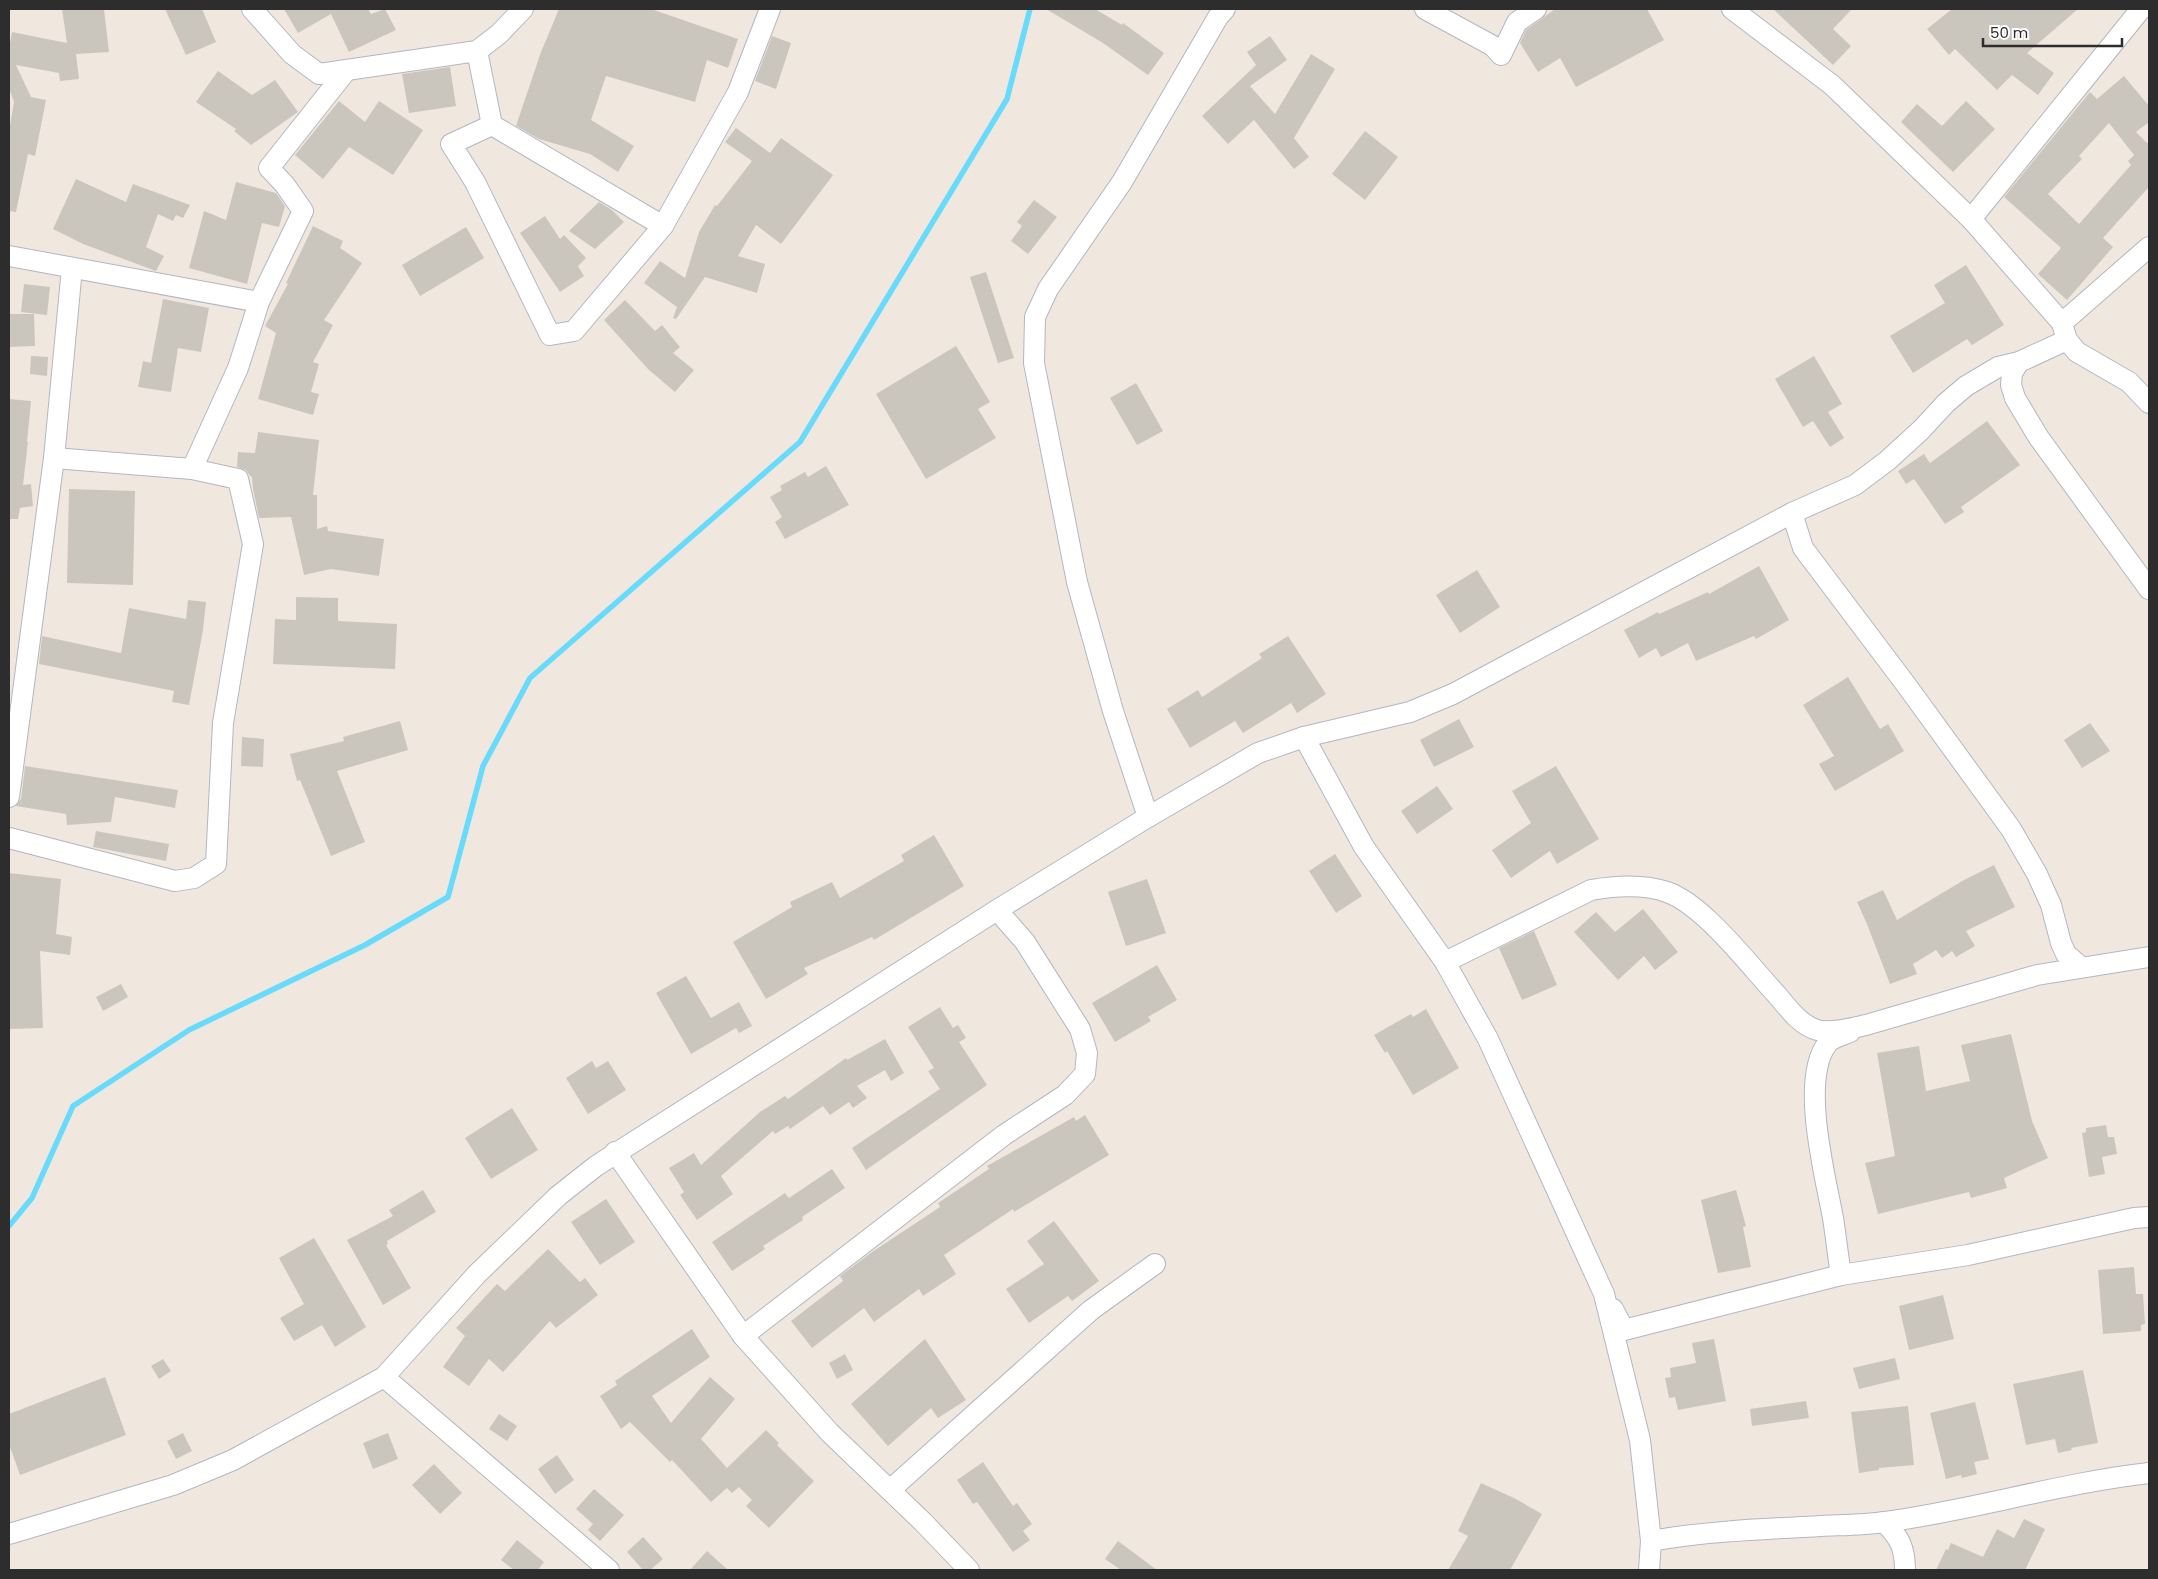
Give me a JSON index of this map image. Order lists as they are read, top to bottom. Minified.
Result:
{"scale_bar":"50 m"}
